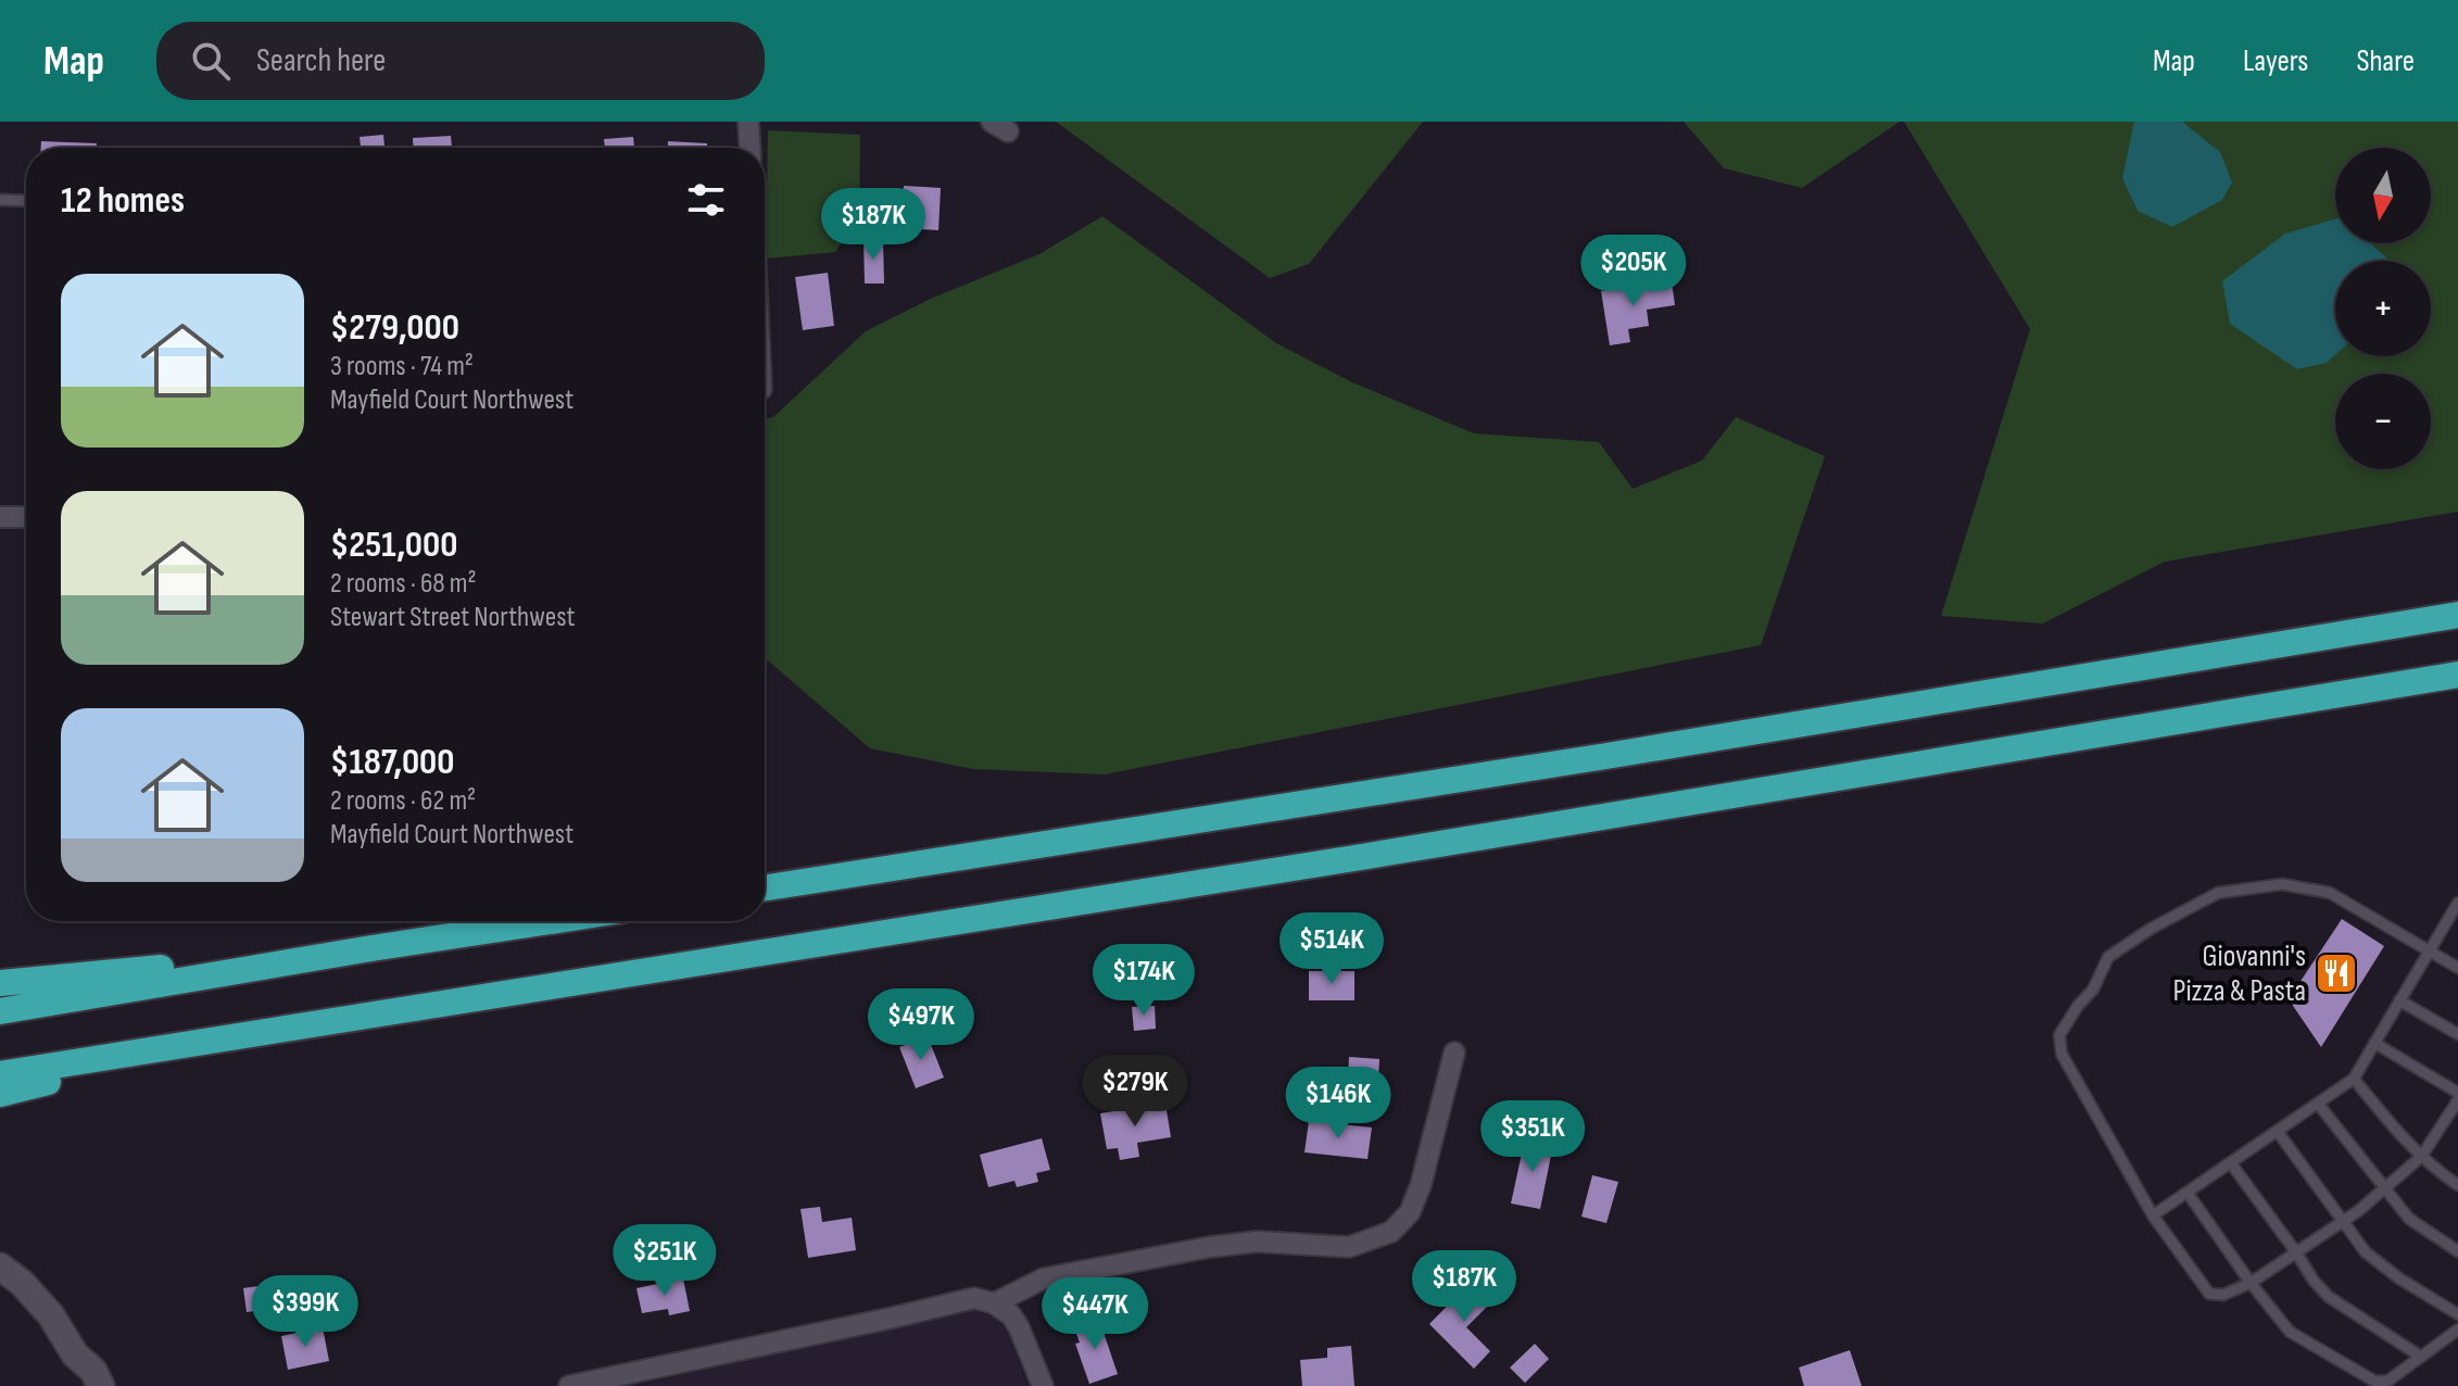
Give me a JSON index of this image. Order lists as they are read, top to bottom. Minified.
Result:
{"places":{"restaurant":["Giovanni's Pizza & Pasta"]},"north":"bottom","page":{"header":"Map","search":"Search here","nav":["Map","Layers","Share"],"map_buttons":["+","−"],"heading":"12 homes","price":["$187K","$205K","$514K","$174K","$497K","$279K","$146K","$351K","$251K","$187K","$399K","$447K"],"list":[{"name":"$279,000","note":"3 rooms · 74 m² · Mayfield Court Northwest"},{"name":"$251,000","note":"2 rooms · 68 m² · Stewart Street Northwest"},{"name":"$187,000","note":"2 rooms · 62 m² · Mayfield Court Northwest"}]}}
